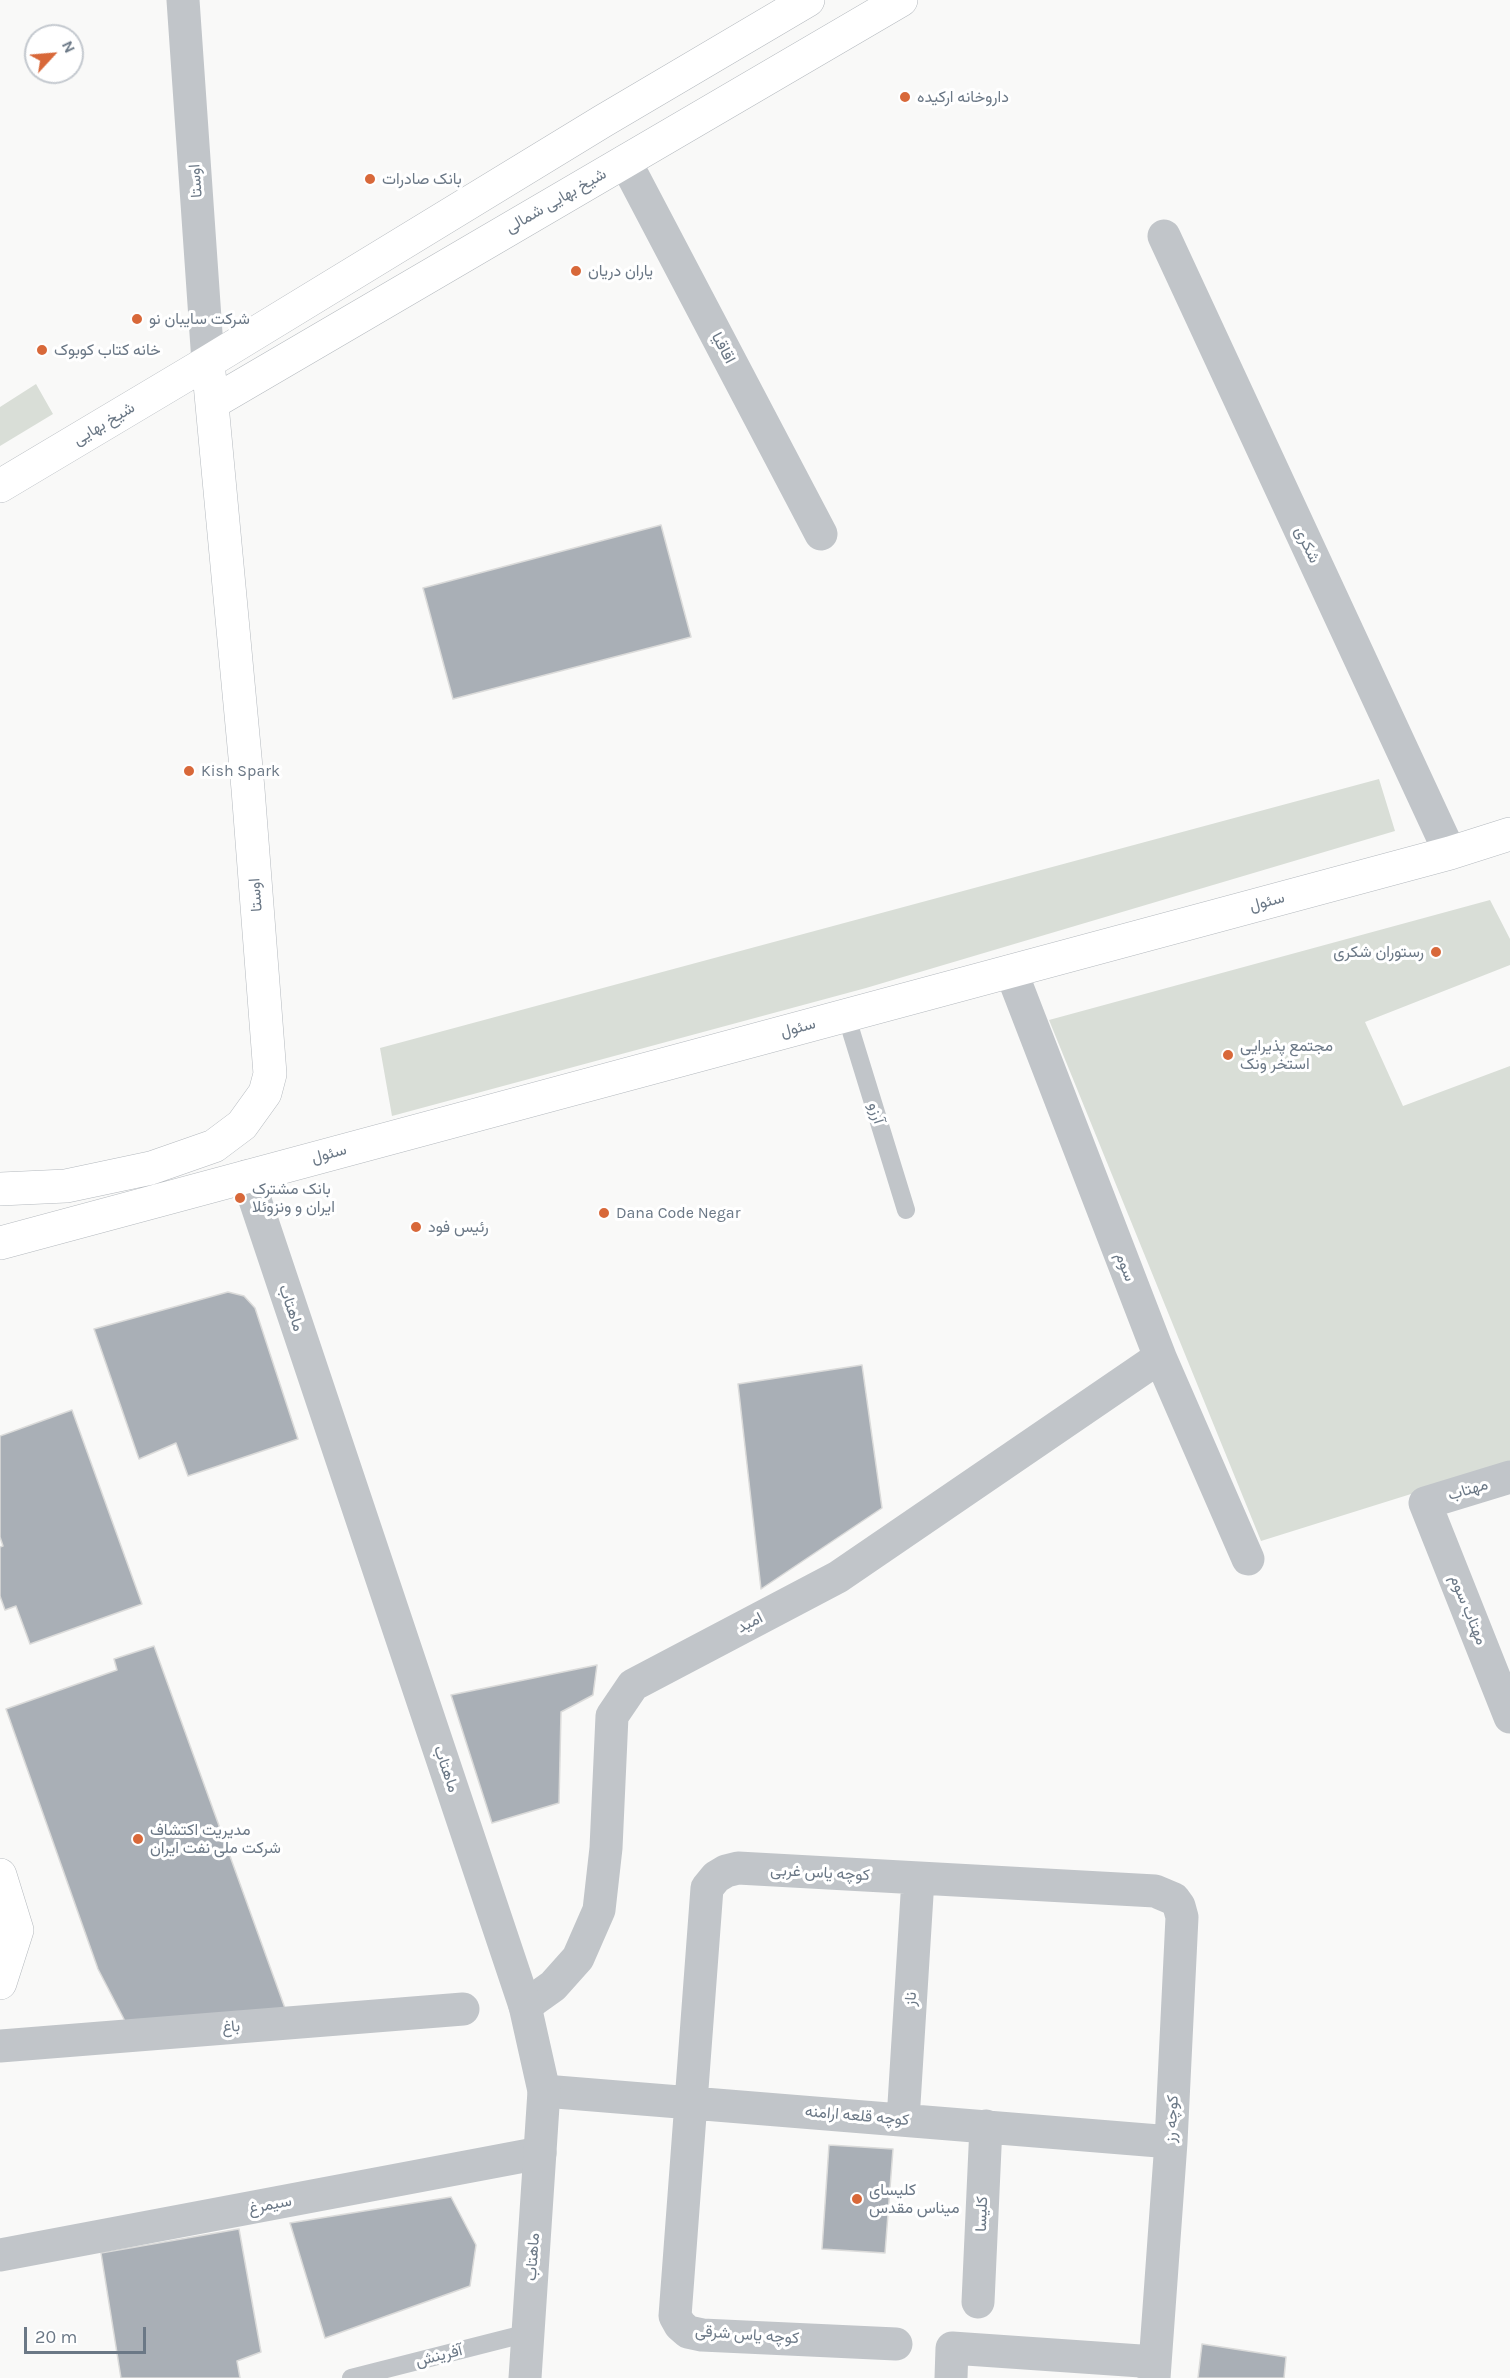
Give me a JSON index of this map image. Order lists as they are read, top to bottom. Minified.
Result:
{"streets":{"main road":["اوستا","شیخ بهایی شمالی","شیخ بهایی","سئول"],"street":["اقاقیا","شکری","سوم","ماهتاب","مهتاب","مهتاب سوم","امید","کوچه یاس غربی","ناز","باغ","کوچه قلعه ارامنه","کوچه رز","سیمرغ","کلیسا","کوچه یاس شرقی"],"lane":["آرزو","آفرینش"]},"crossings":[["اوستا","شیخ بهایی شمالی"],["اوستا","شیخ بهایی"],["شیخ بهایی شمالی","اقاقیا"],["شکری","سئول"],["سئول","آرزو"],["سئول","سوم"],["سئول","ماهتاب"],["سوم","امید"],["ماهتاب","امید"],["ماهتاب","کوچه قلعه ارامنه"],["ماهتاب","سیمرغ"],["ماهتاب","آفرینش"],["مهتاب","مهتاب سوم"],["کوچه یاس غربی","ناز"],["کوچه یاس غربی","کوچه قلعه ارامنه"],["کوچه یاس غربی","کوچه رز"],["کوچه یاس غربی","کوچه یاس شرقی"],["ناز","کوچه قلعه ارامنه"],["کوچه قلعه ارامنه","کوچه رز"],["کوچه قلعه ارامنه","کلیسا"],["کوچه قلعه ارامنه","کوچه یاس شرقی"]],"places":["داروخانه ارکیده","بانک صادرات","یاران دریان","شرکت سایبان نو","خانه کتاب کوبوک","Kish Spark","رستوران شکری","مجتمع پذیرایی استخر ونک","بانک مشترک ایران و ونزوئلا","Dana Code Negar","رئیس فود","مدیریت اکتشاف شرکت ملی نفت ایران","کلیسای میناس مقدس"],"scale_bar":"20 m","north":"top right"}
